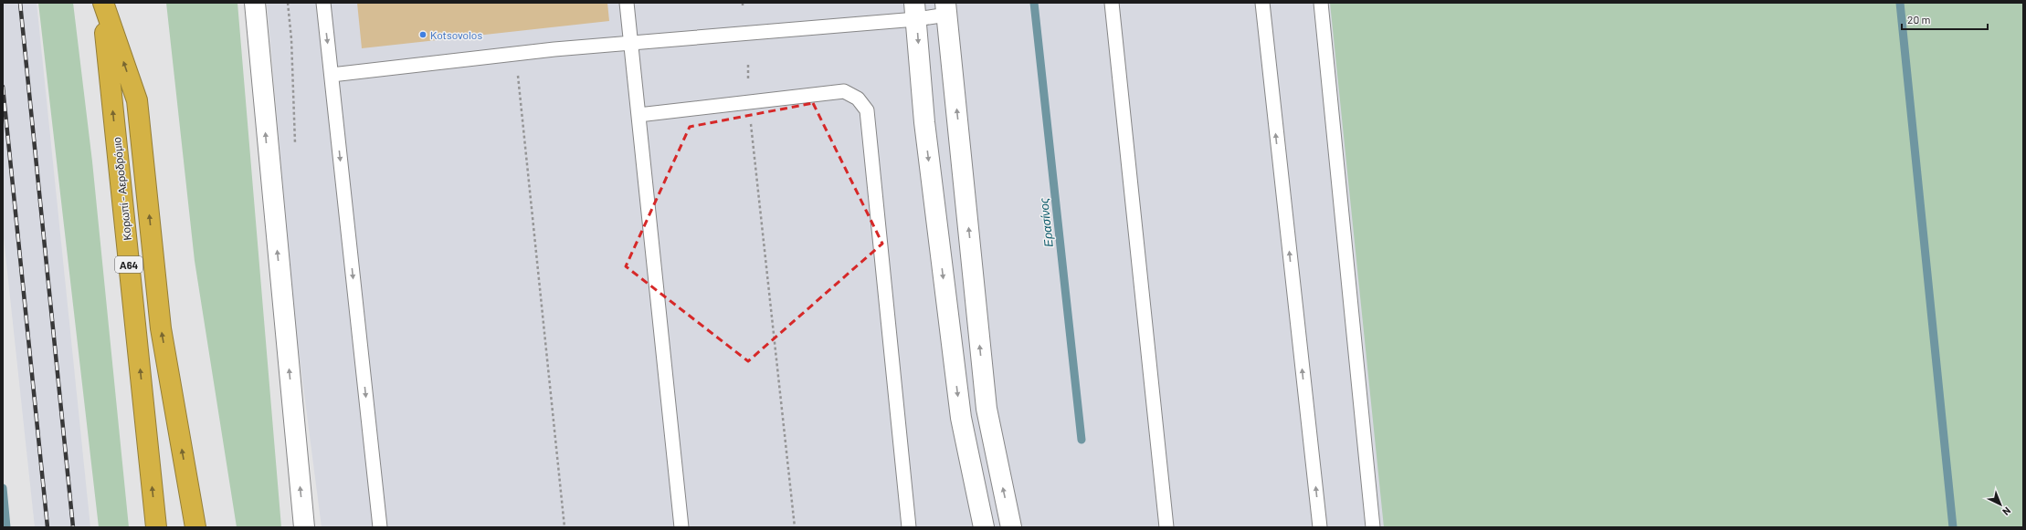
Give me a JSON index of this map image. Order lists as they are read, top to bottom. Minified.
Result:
{"streets":{"highway":["Κορωπί - Αεροδρόμιο","Α64"]},"water":["Ερασίνος"],"places":["Kotsovolos"],"scale_bar":"20 m","north":"bottom right"}
